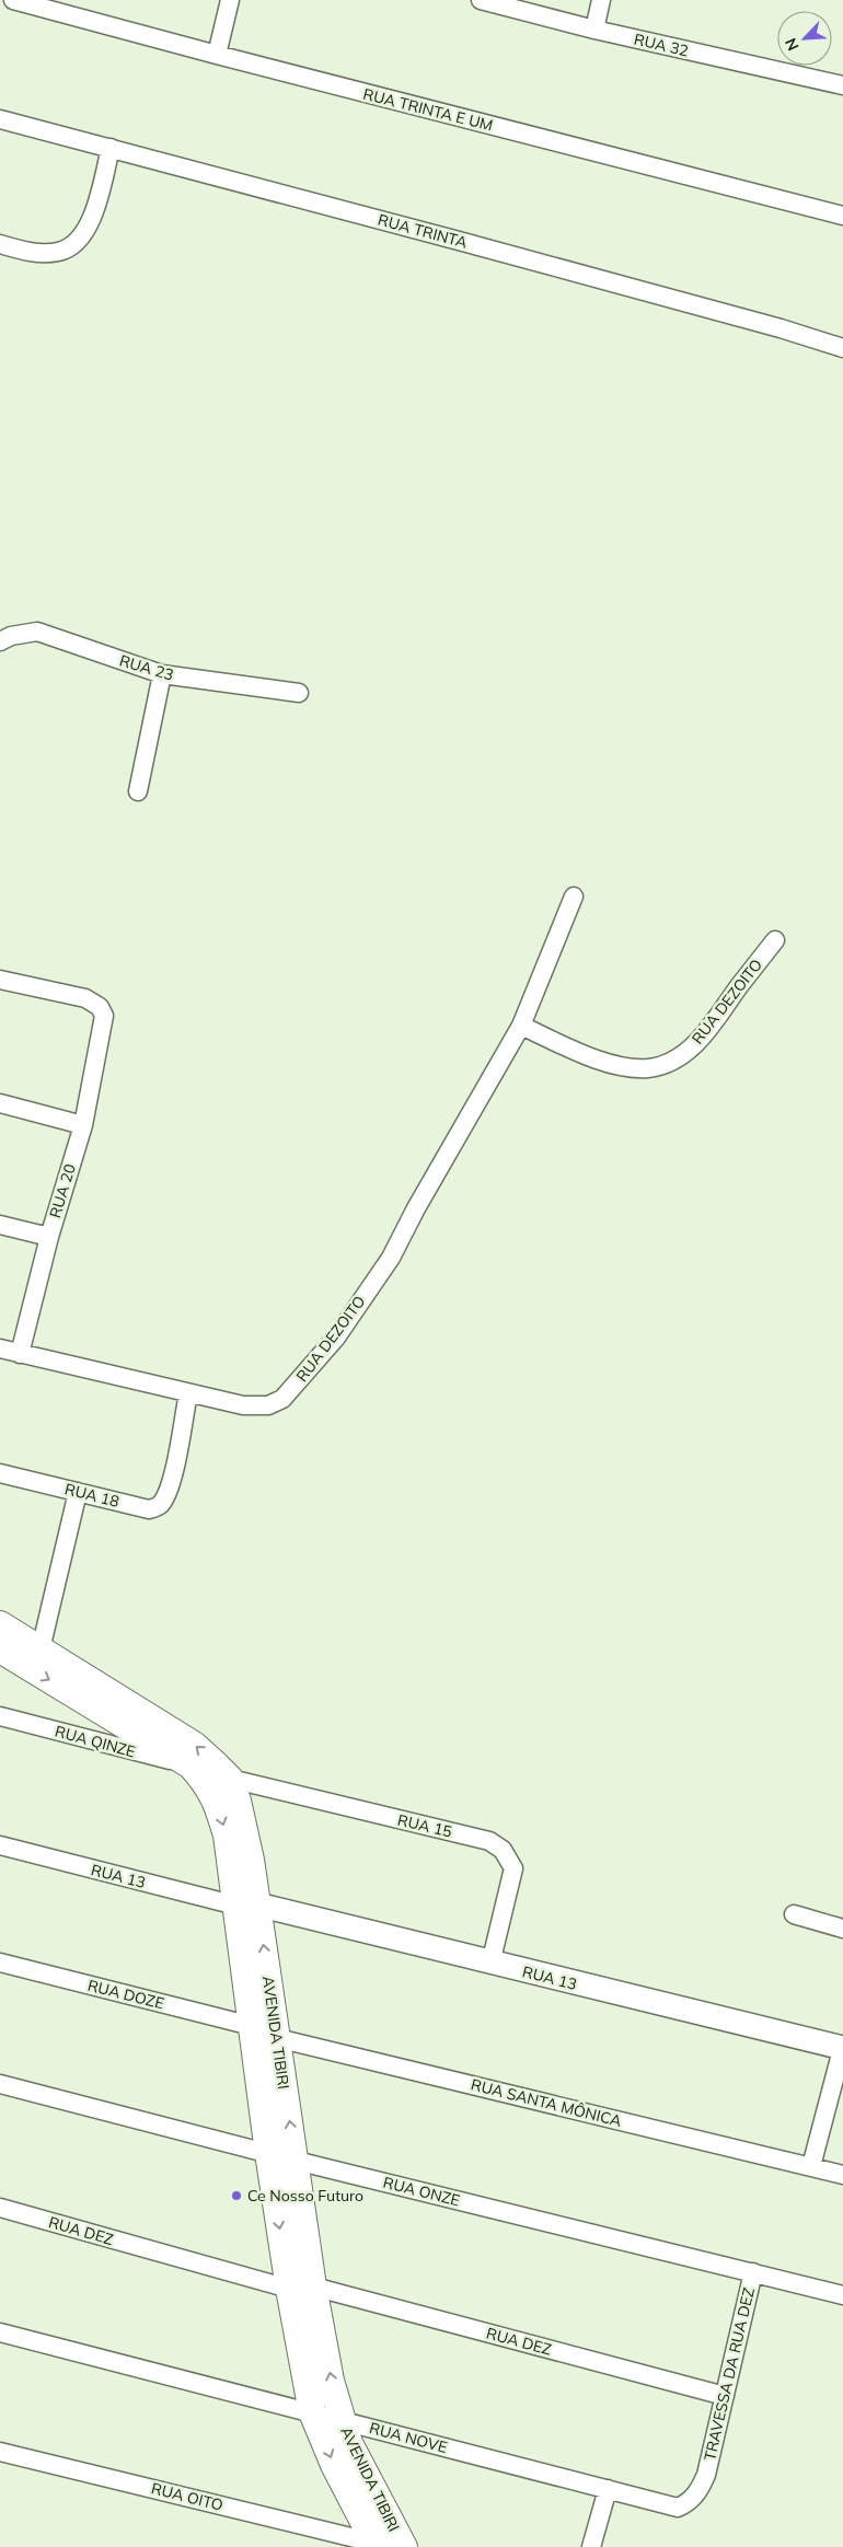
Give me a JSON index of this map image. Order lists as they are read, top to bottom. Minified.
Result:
{"streets":{"main road":["AVENIDA TIBIRI"],"street":["RUA 32","RUA TRINTA E UM","RUA TRINTA","RUA 23","RUA DEZOITO","RUA 20","RUA 18","RUA QINZE","RUA 15","RUA 13","RUA DOZE","RUA SANTA MÔNICA","RUA ONZE","RUA DEZ","TRAVESSA DA RUA DEZ","RUA NOVE","RUA OITO"]},"crossings":[["RUA DEZOITO","RUA 20"],["RUA DEZOITO","RUA 18"],["RUA QINZE","AVENIDA TIBIRI"],["RUA 15","RUA 13"],["RUA 15","AVENIDA TIBIRI"],["RUA 13","AVENIDA TIBIRI"],["RUA DOZE","AVENIDA TIBIRI"],["RUA DOZE","RUA SANTA MÔNICA"],["AVENIDA TIBIRI","RUA SANTA MÔNICA"],["AVENIDA TIBIRI","RUA ONZE"],["AVENIDA TIBIRI","RUA DEZ"],["AVENIDA TIBIRI","RUA NOVE"],["AVENIDA TIBIRI","RUA OITO"],["RUA ONZE","TRAVESSA DA RUA DEZ"],["RUA DEZ","TRAVESSA DA RUA DEZ"],["TRAVESSA DA RUA DEZ","RUA NOVE"]],"places":["Ce Nosso Futuro"],"north":"bottom left"}
